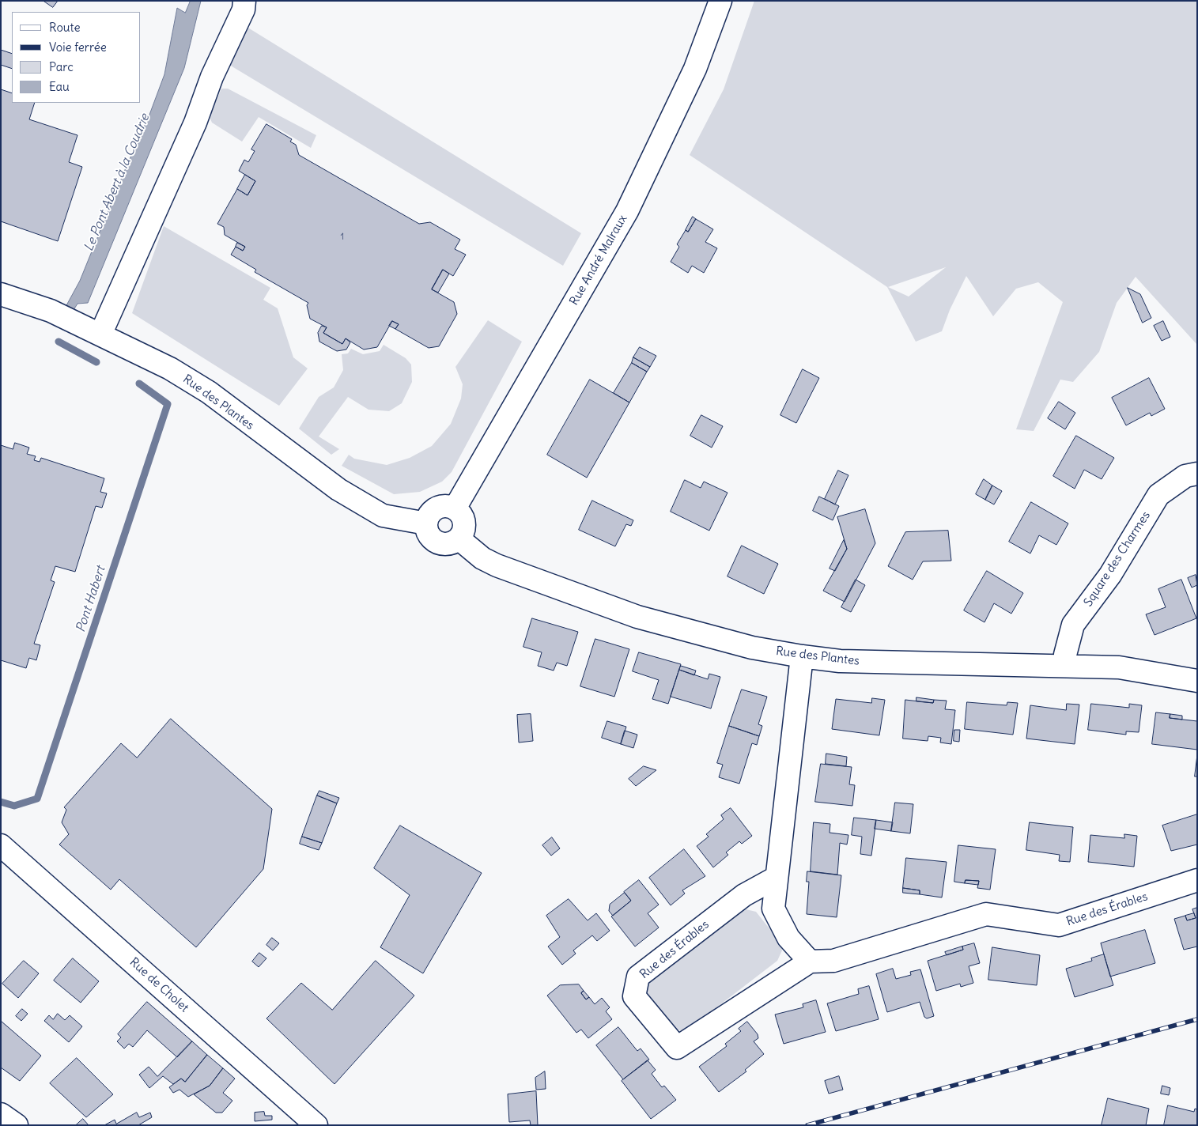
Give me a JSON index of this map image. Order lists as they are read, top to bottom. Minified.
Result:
{"streets":{"street":["Rue André Malraux","Rue des Plantes","Square des Charmes","Rue des Érables","Rue de Cholet"]},"crossings":[["Rue André Malraux","Rue des Plantes"],["Rue des Plantes","Square des Charmes"]],"water":["Le Pont Abert à la Coudrie","Pont Habert"],"house_numbers":["1"],"legend":["Route","Voie ferrée","Parc","Eau"]}
